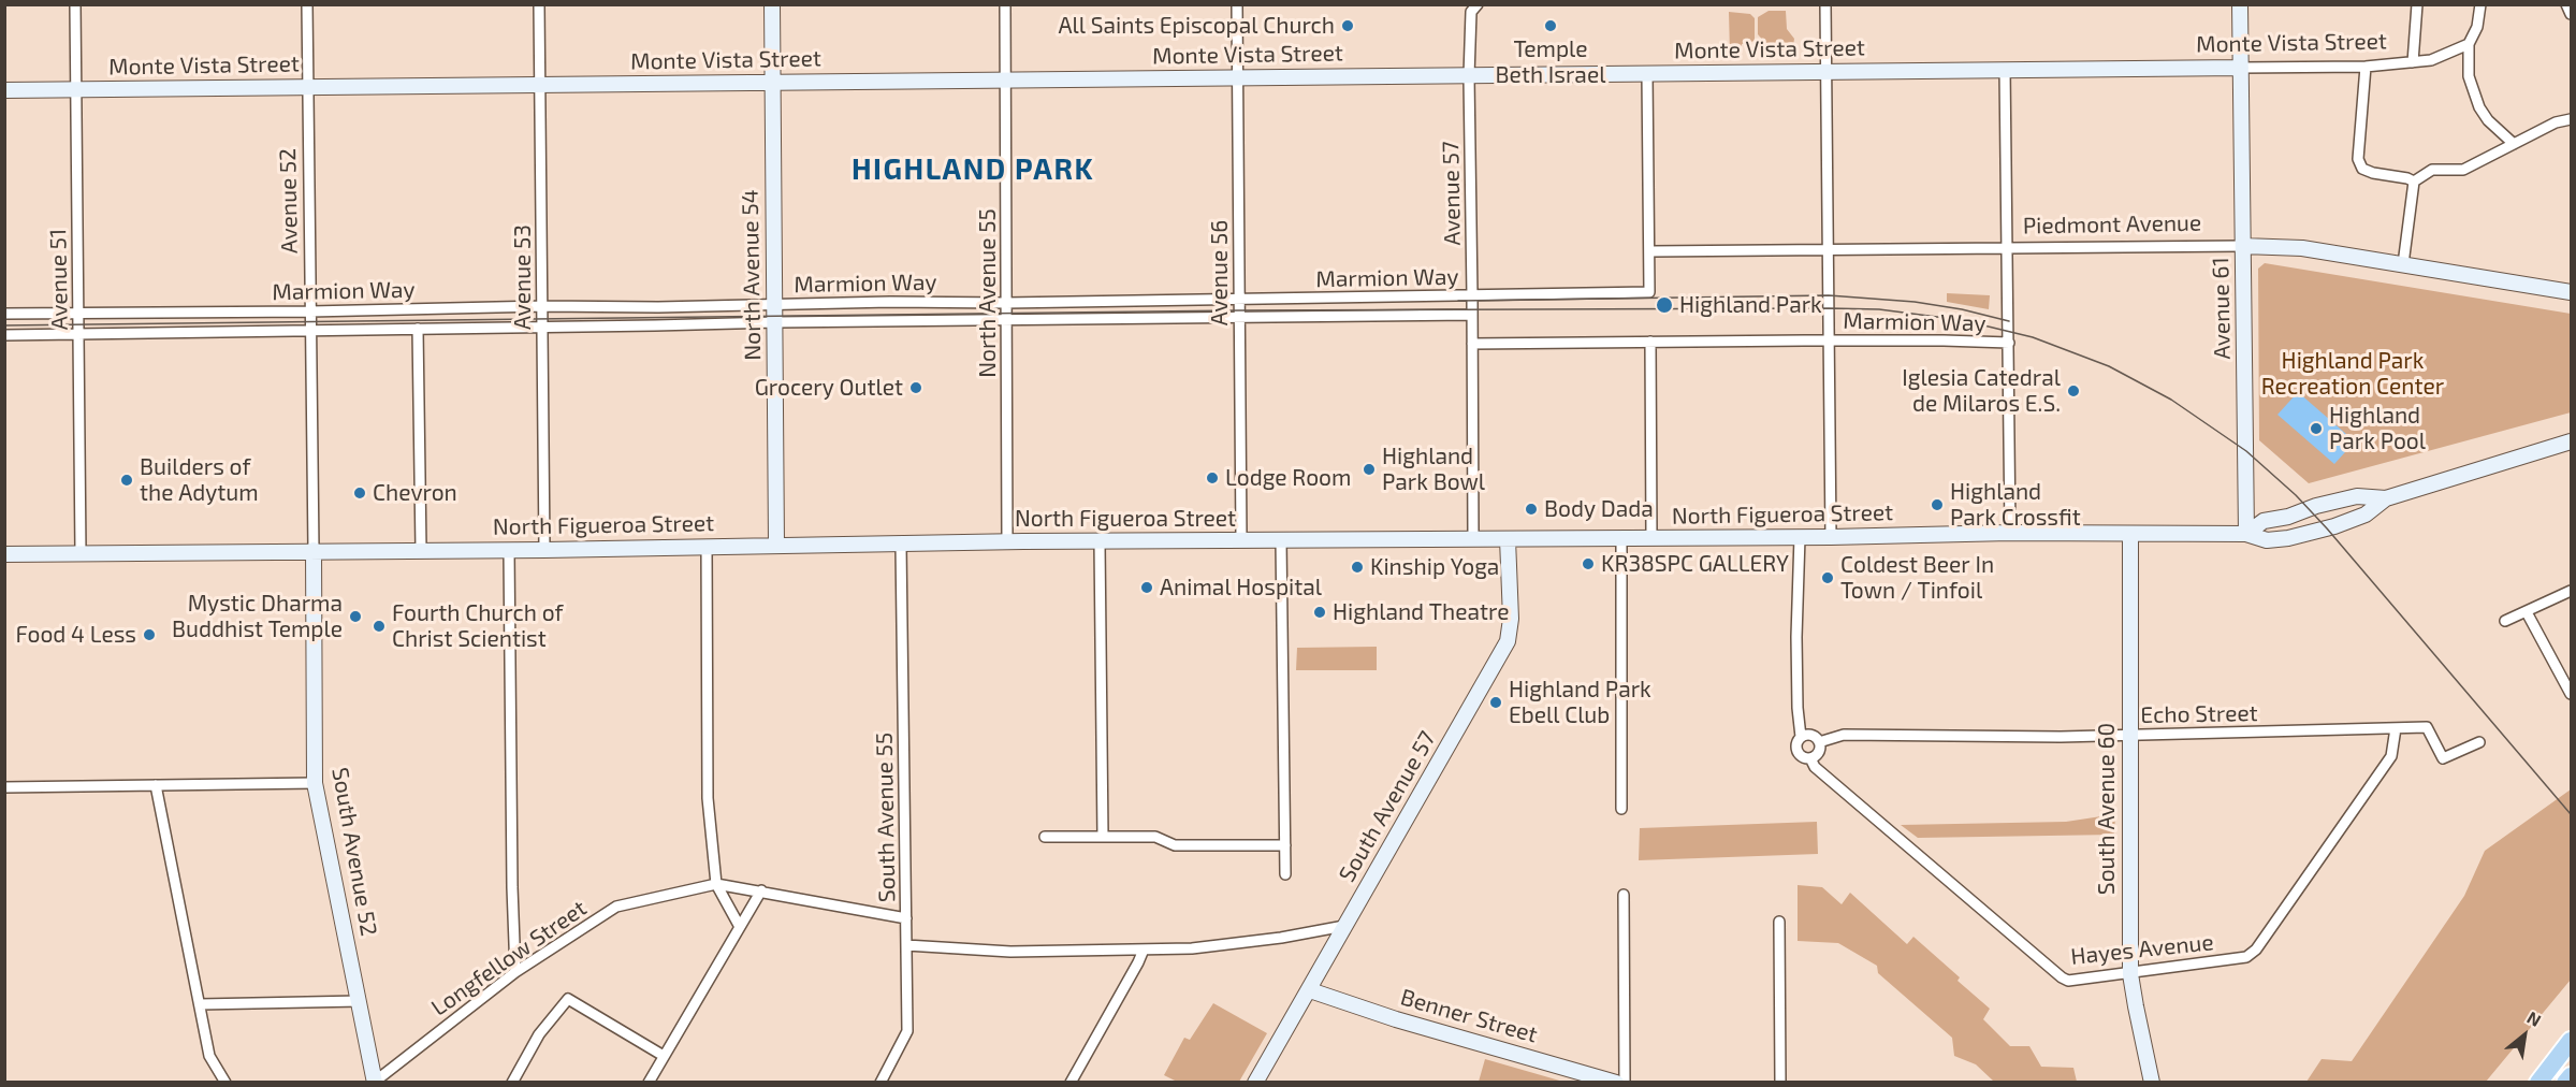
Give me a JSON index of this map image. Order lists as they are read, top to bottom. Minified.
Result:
{"streets":{"street":["Monte Vista Street","Avenue 57","Avenue 52","Piedmont Avenue","Avenue 56","North Avenue 54","Avenue 53","Marmion Way","Avenue 51","North Avenue 55","Avenue 61","North Figueroa Street","Echo Street","South Avenue 57","South Avenue 60","South Avenue 55","South Avenue 52","Hayes Avenue","Longfellow Street","Benner Street"]},"crossings":[["Monte Vista Street","Avenue 57"],["Monte Vista Street","Avenue 52"],["Monte Vista Street","Avenue 56"],["Monte Vista Street","North Avenue 54"],["Monte Vista Street","Avenue 53"],["Monte Vista Street","Avenue 51"],["Monte Vista Street","North Avenue 55"],["Monte Vista Street","Avenue 61"],["Avenue 57","Marmion Way"],["Avenue 57","North Figueroa Street"],["Avenue 52","Marmion Way"],["Avenue 52","North Figueroa Street"],["Avenue 52","South Avenue 52"],["Piedmont Avenue","Marmion Way"],["Piedmont Avenue","Avenue 61"],["Avenue 56","Marmion Way"],["Avenue 56","North Figueroa Street"],["North Avenue 54","Marmion Way"],["North Avenue 54","North Figueroa Street"],["Avenue 53","Marmion Way"],["Avenue 53","North Figueroa Street"],["Marmion Way","Avenue 51"],["Marmion Way","North Avenue 55"],["Avenue 51","North Figueroa Street"],["North Avenue 55","North Figueroa Street"],["Avenue 61","North Figueroa Street"],["North Figueroa Street","South Avenue 57"],["North Figueroa Street","South Avenue 60"],["North Figueroa Street","South Avenue 55"],["North Figueroa Street","South Avenue 52"],["Echo Street","South Avenue 60"],["Echo Street","Hayes Avenue"],["South Avenue 57","Benner Street"],["South Avenue 60","Hayes Avenue"],["South Avenue 55","Longfellow Street"],["South Avenue 52","Longfellow Street"]],"districts":["HIGHLAND PARK"],"parks":["Highland Park Recreation Center"],"places":["All Saints Episcopal Church","Temple Beth Israel","Highland Park","Grocery Outlet","Iglesia Catedral de Milaros E.S.","Highland Park Pool","Highland Park Bowl","Lodge Room","Builders of the Adytum","Chevron","Highland Park Crossfit","Body Dada","KR38SPC GALLERY","Kinship Yoga","Coldest Beer In Town / Tinfoil","Animal Hospital","Highland Theatre","Mystic Dharma Buddhist Temple","Fourth Church of Christ Scientist","Food 4 Less","Highland Park Ebell Club"],"north":"top right"}
